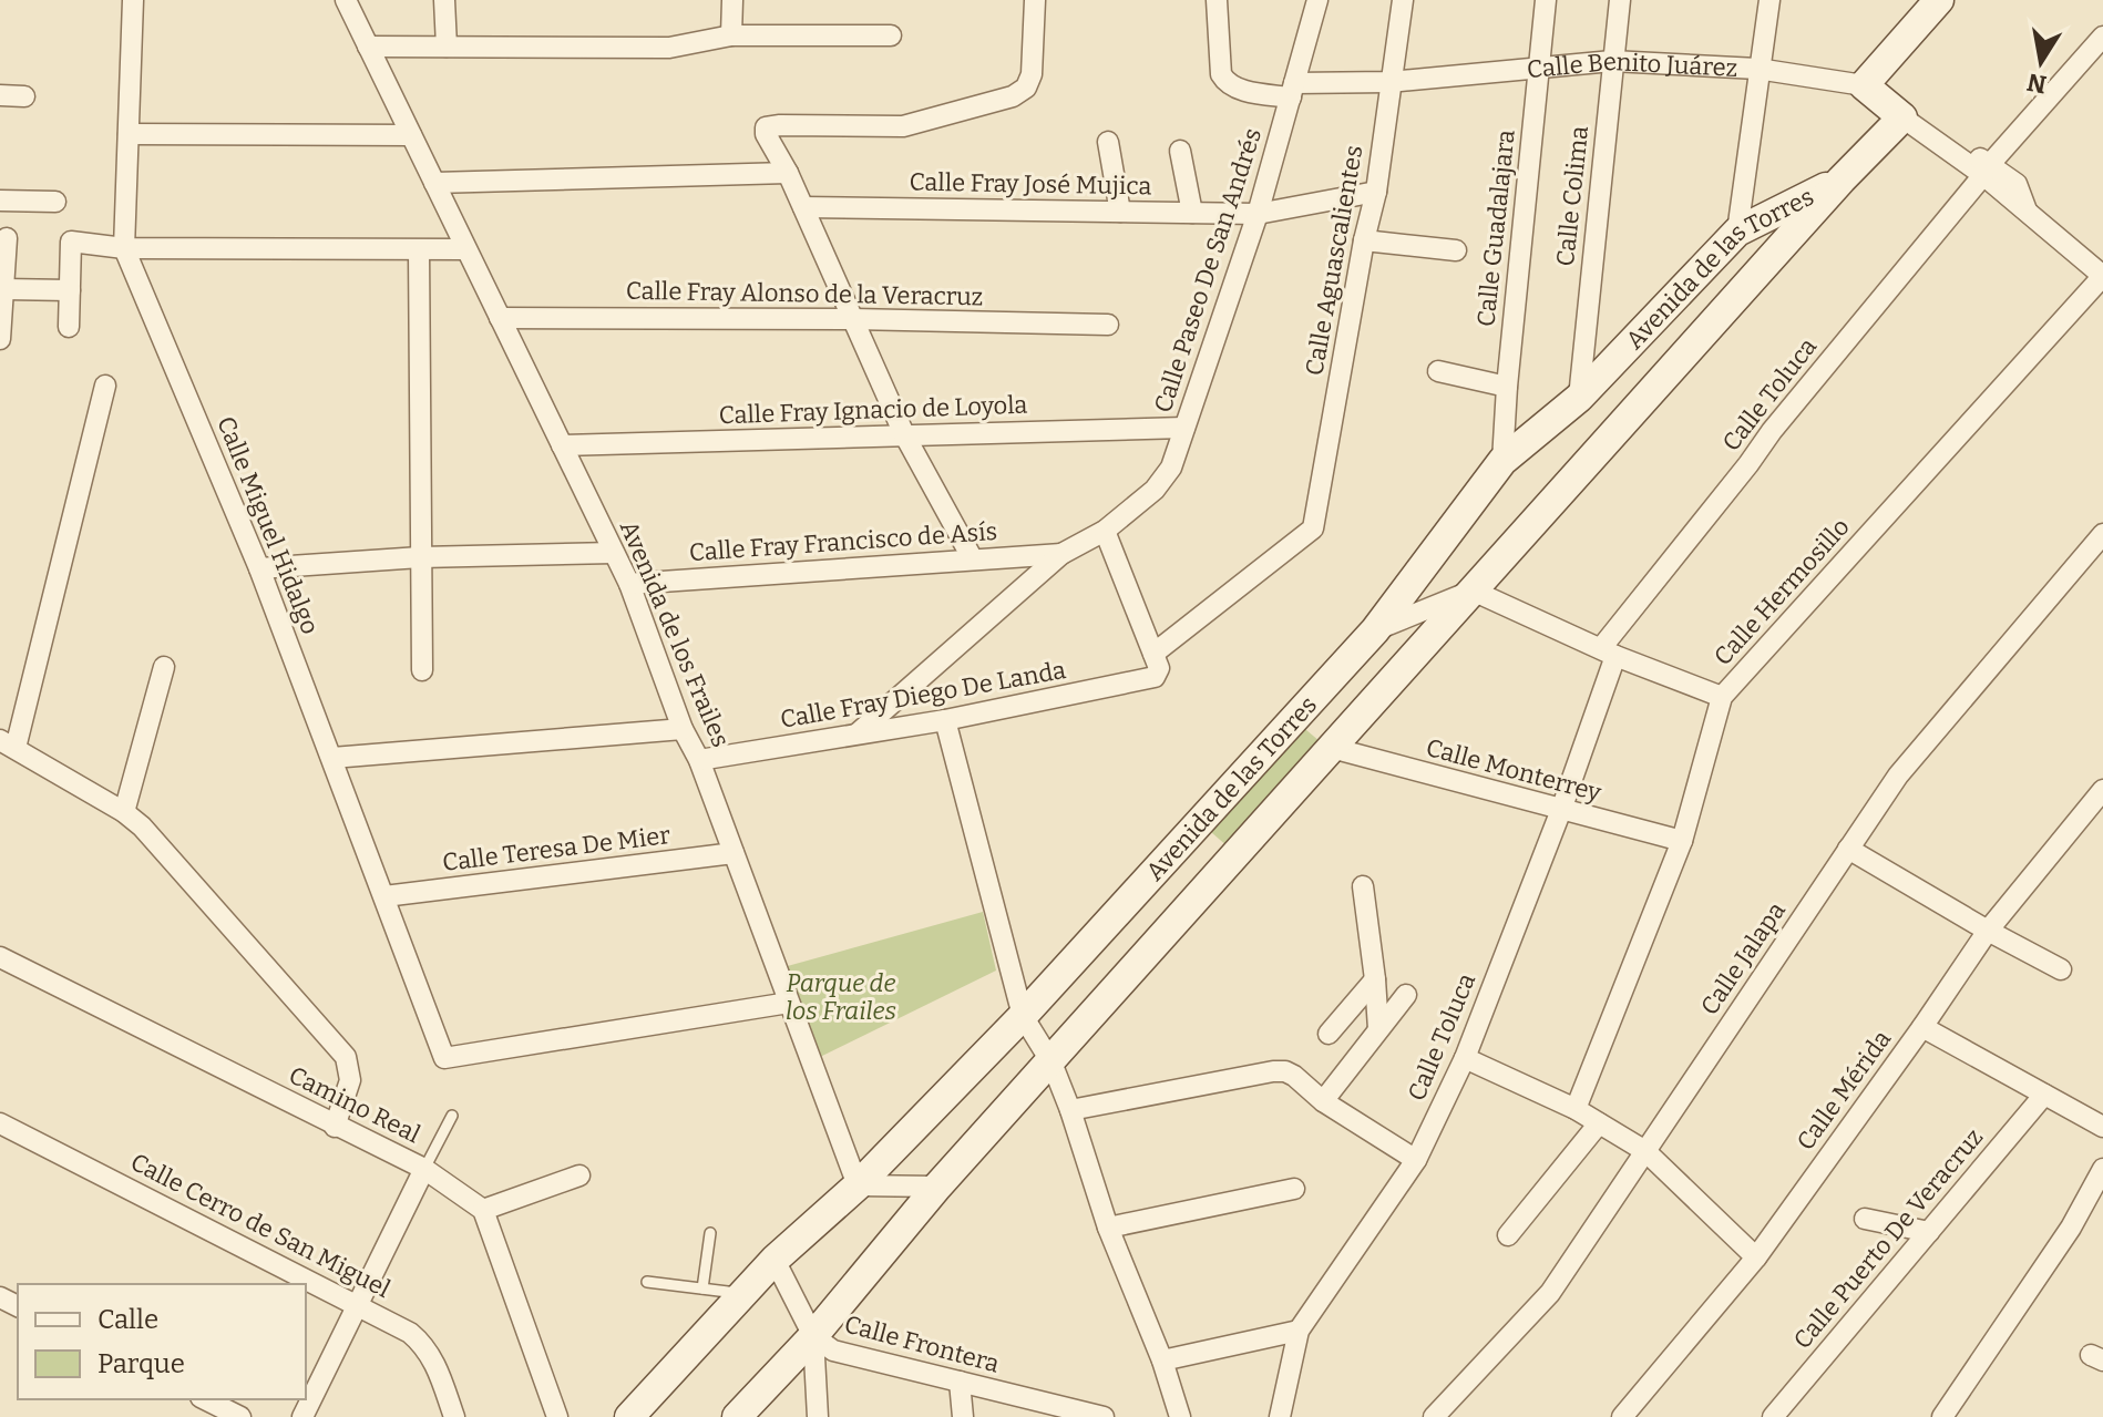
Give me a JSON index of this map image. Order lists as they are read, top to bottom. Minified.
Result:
{"streets":{"street":["Calle Benito Juárez","Calle Fray José Mujica","Calle Colima","Calle Guadalajara","Calle Aguascalientes","Calle Paseo De San Andrés","Avenida de las Torres","Calle Fray Alonso de la Veracruz","Calle Toluca","Calle Fray Ignacio de Loyola","Calle Miguel Hidalgo","Calle Fray Francisco de Asís","Calle Hermosillo","Avenida de los Frailes","Calle Fray Diego De Landa","Calle Monterrey","Calle Teresa De Mier","Calle Jalapa","Calle Mérida","Camino Real","Calle Cerro de San Miguel","Calle Puerto De Veracruz","Calle Frontera"]},"crossings":[["Calle Benito Juárez","Calle Colima"],["Calle Benito Juárez","Calle Guadalajara"],["Calle Benito Juárez","Calle Aguascalientes"],["Calle Benito Juárez","Calle Paseo De San Andrés"],["Calle Fray José Mujica","Calle Aguascalientes"],["Calle Fray José Mujica","Calle Paseo De San Andrés"],["Calle Colima","Avenida de las Torres"],["Calle Guadalajara","Avenida de las Torres"],["Calle Aguascalientes","Calle Fray Diego De Landa"],["Calle Paseo De San Andrés","Calle Fray Ignacio de Loyola"],["Calle Paseo De San Andrés","Calle Fray Francisco de Asís"],["Avenida de las Torres","Avenida de los Frailes"],["Avenida de las Torres","Calle Monterrey"],["Avenida de las Torres","Calle Frontera"],["Calle Fray Alonso de la Veracruz","Avenida de los Frailes"],["Calle Toluca","Calle Monterrey"],["Calle Fray Ignacio de Loyola","Avenida de los Frailes"],["Calle Miguel Hidalgo","Avenida de los Frailes"],["Calle Miguel Hidalgo","Calle Teresa De Mier"],["Calle Fray Francisco de Asís","Avenida de los Frailes"],["Calle Hermosillo","Calle Monterrey"],["Avenida de los Frailes","Calle Fray Diego De Landa"],["Avenida de los Frailes","Calle Teresa De Mier"]],"parks":["Parque de los Frailes"],"legend":["Calle","Parque"],"north":"bottom"}
